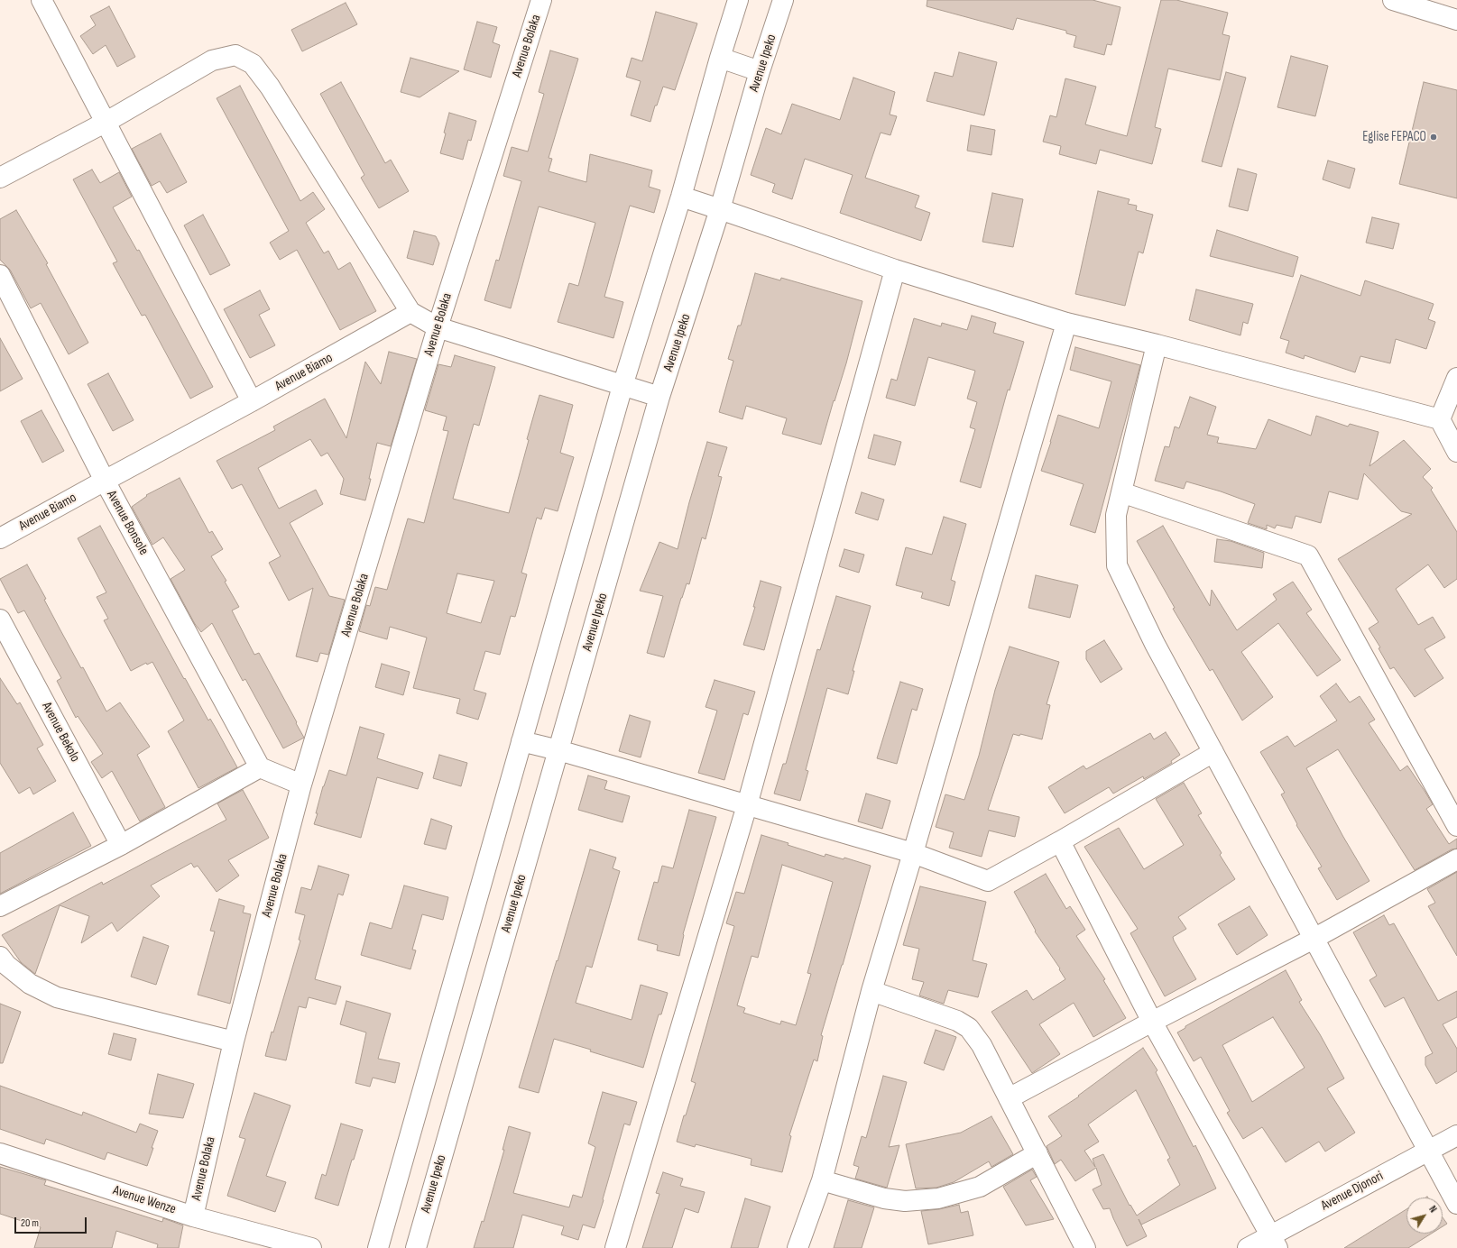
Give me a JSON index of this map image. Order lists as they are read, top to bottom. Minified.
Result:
{"streets":{"street":["Avenue Bolaka","Avenue Ipeko","Avenue Biamo","Avenue Bonsole","Avenue Bekolo","Avenue Djonori","Avenue Wenze"]},"crossings":[["Avenue Bolaka","Avenue Wenze"],["Avenue Biamo","Avenue Bonsole"]],"places":["Eglise FEPACO"],"scale_bar":"20 m","north":"top right"}
